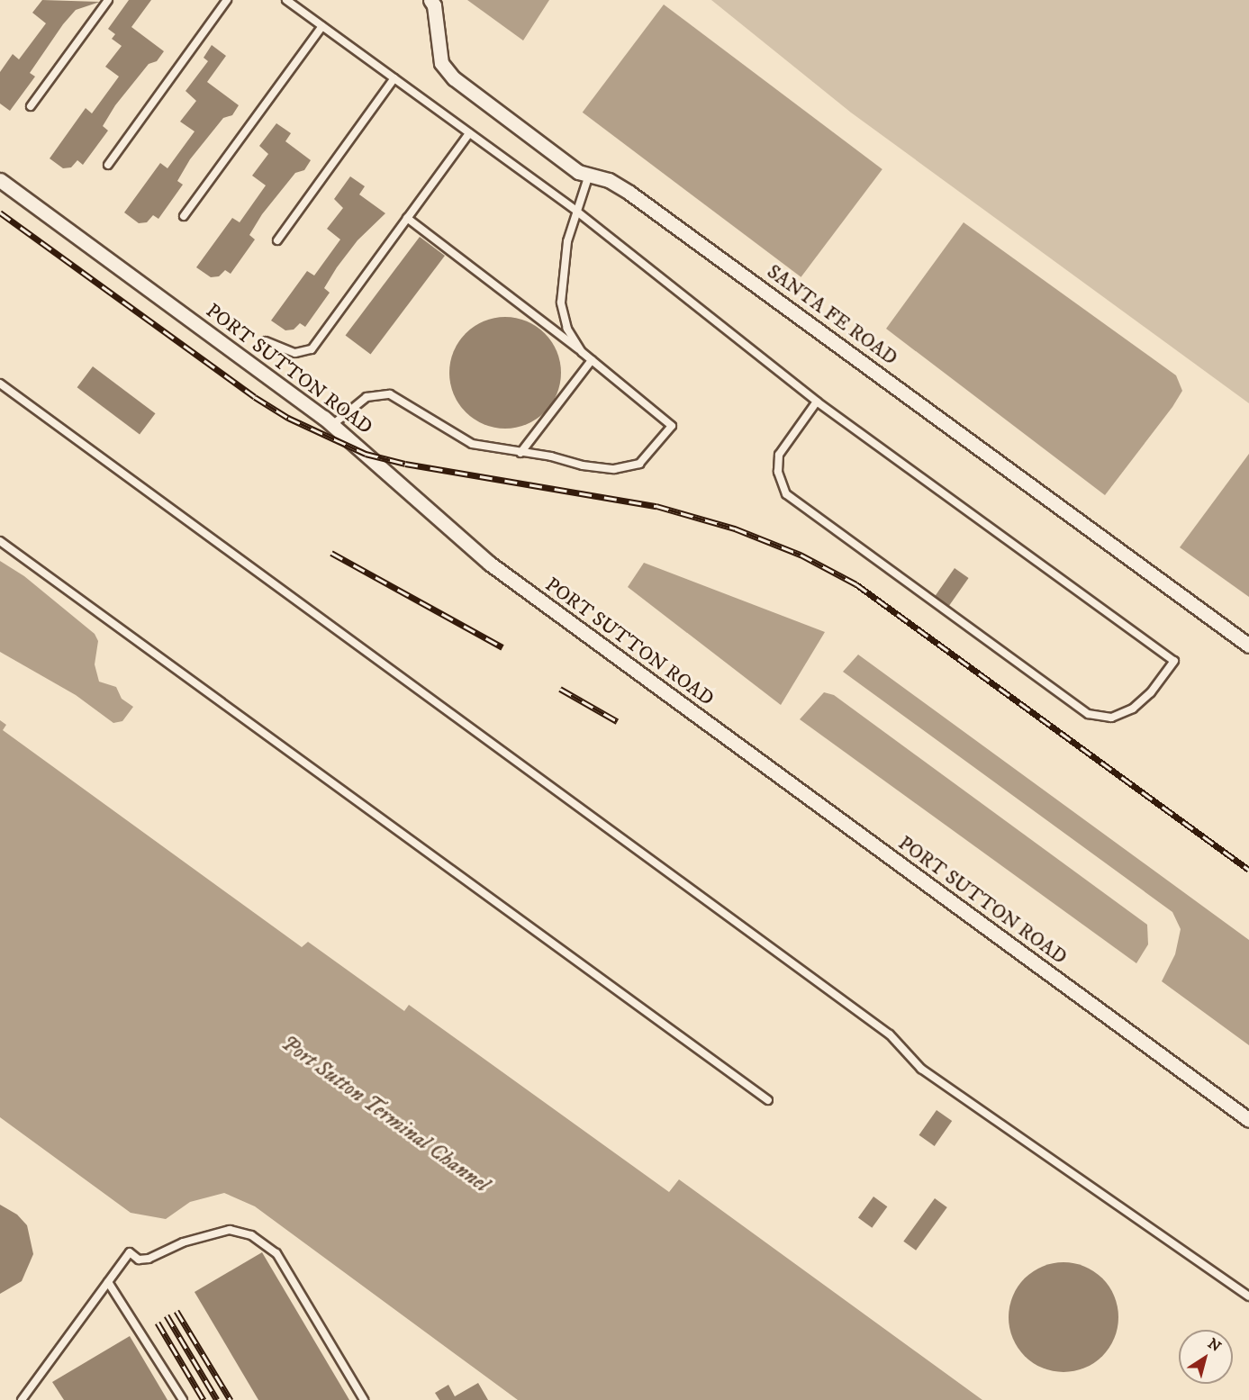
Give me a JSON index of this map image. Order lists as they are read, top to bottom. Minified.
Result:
{"streets":{"street":["SANTA FE ROAD","PORT SUTTON ROAD"]},"water":["Port Sutton Terminal Channel"],"north":"top right"}
